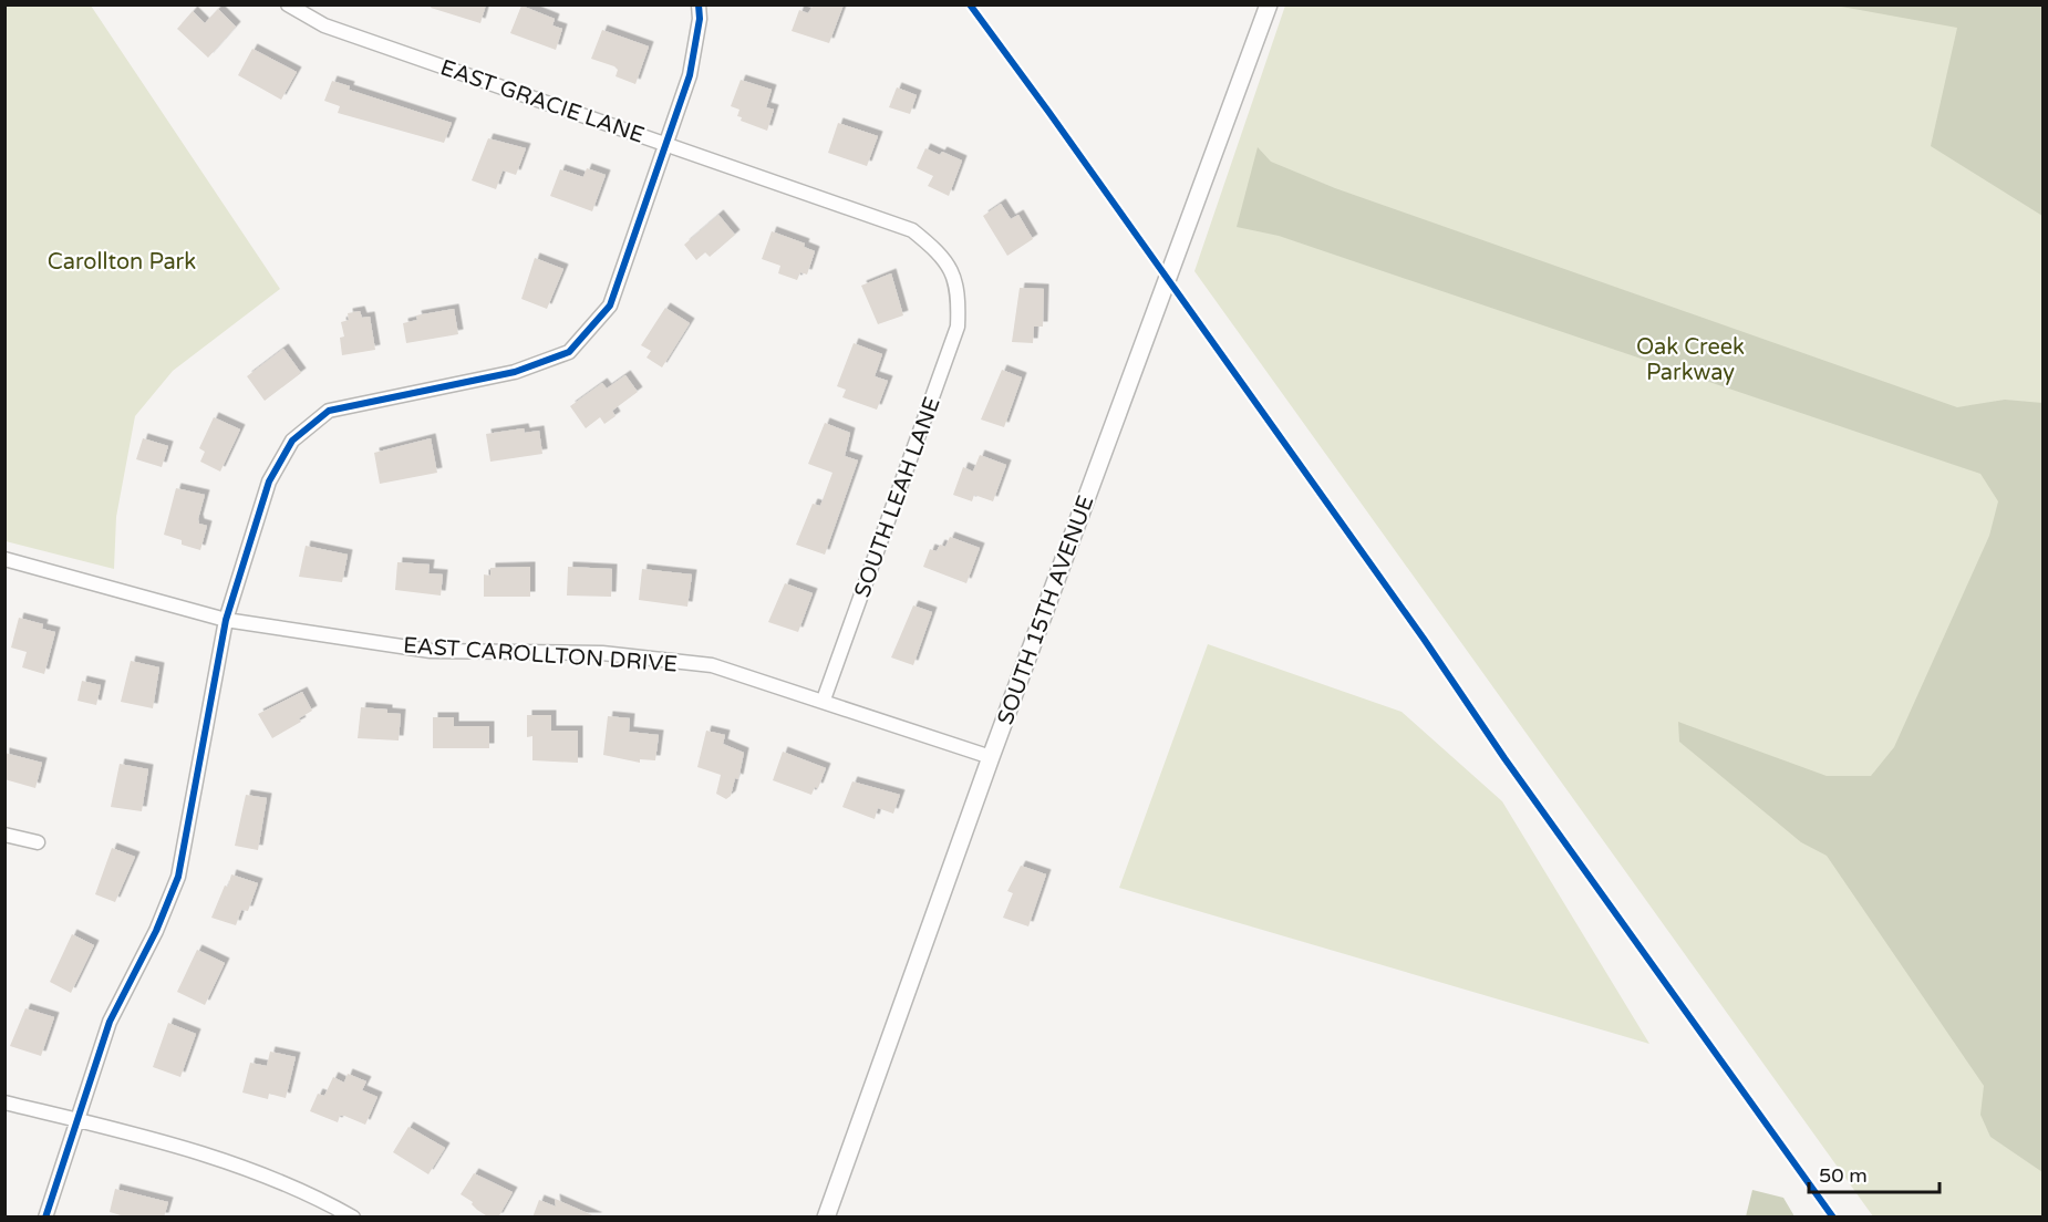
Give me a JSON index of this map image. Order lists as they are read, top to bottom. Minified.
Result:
{"streets":{"street":["EAST GRACIE LANE","SOUTH LEAH LANE","SOUTH 15TH AVENUE","EAST CAROLLTON DRIVE"]},"crossings":[["EAST GRACIE LANE","SOUTH LEAH LANE"],["SOUTH LEAH LANE","EAST CAROLLTON DRIVE"],["SOUTH 15TH AVENUE","EAST CAROLLTON DRIVE"]],"parks":["Carollton Park","Oak Creek Parkway"],"scale_bar":"50 m"}
